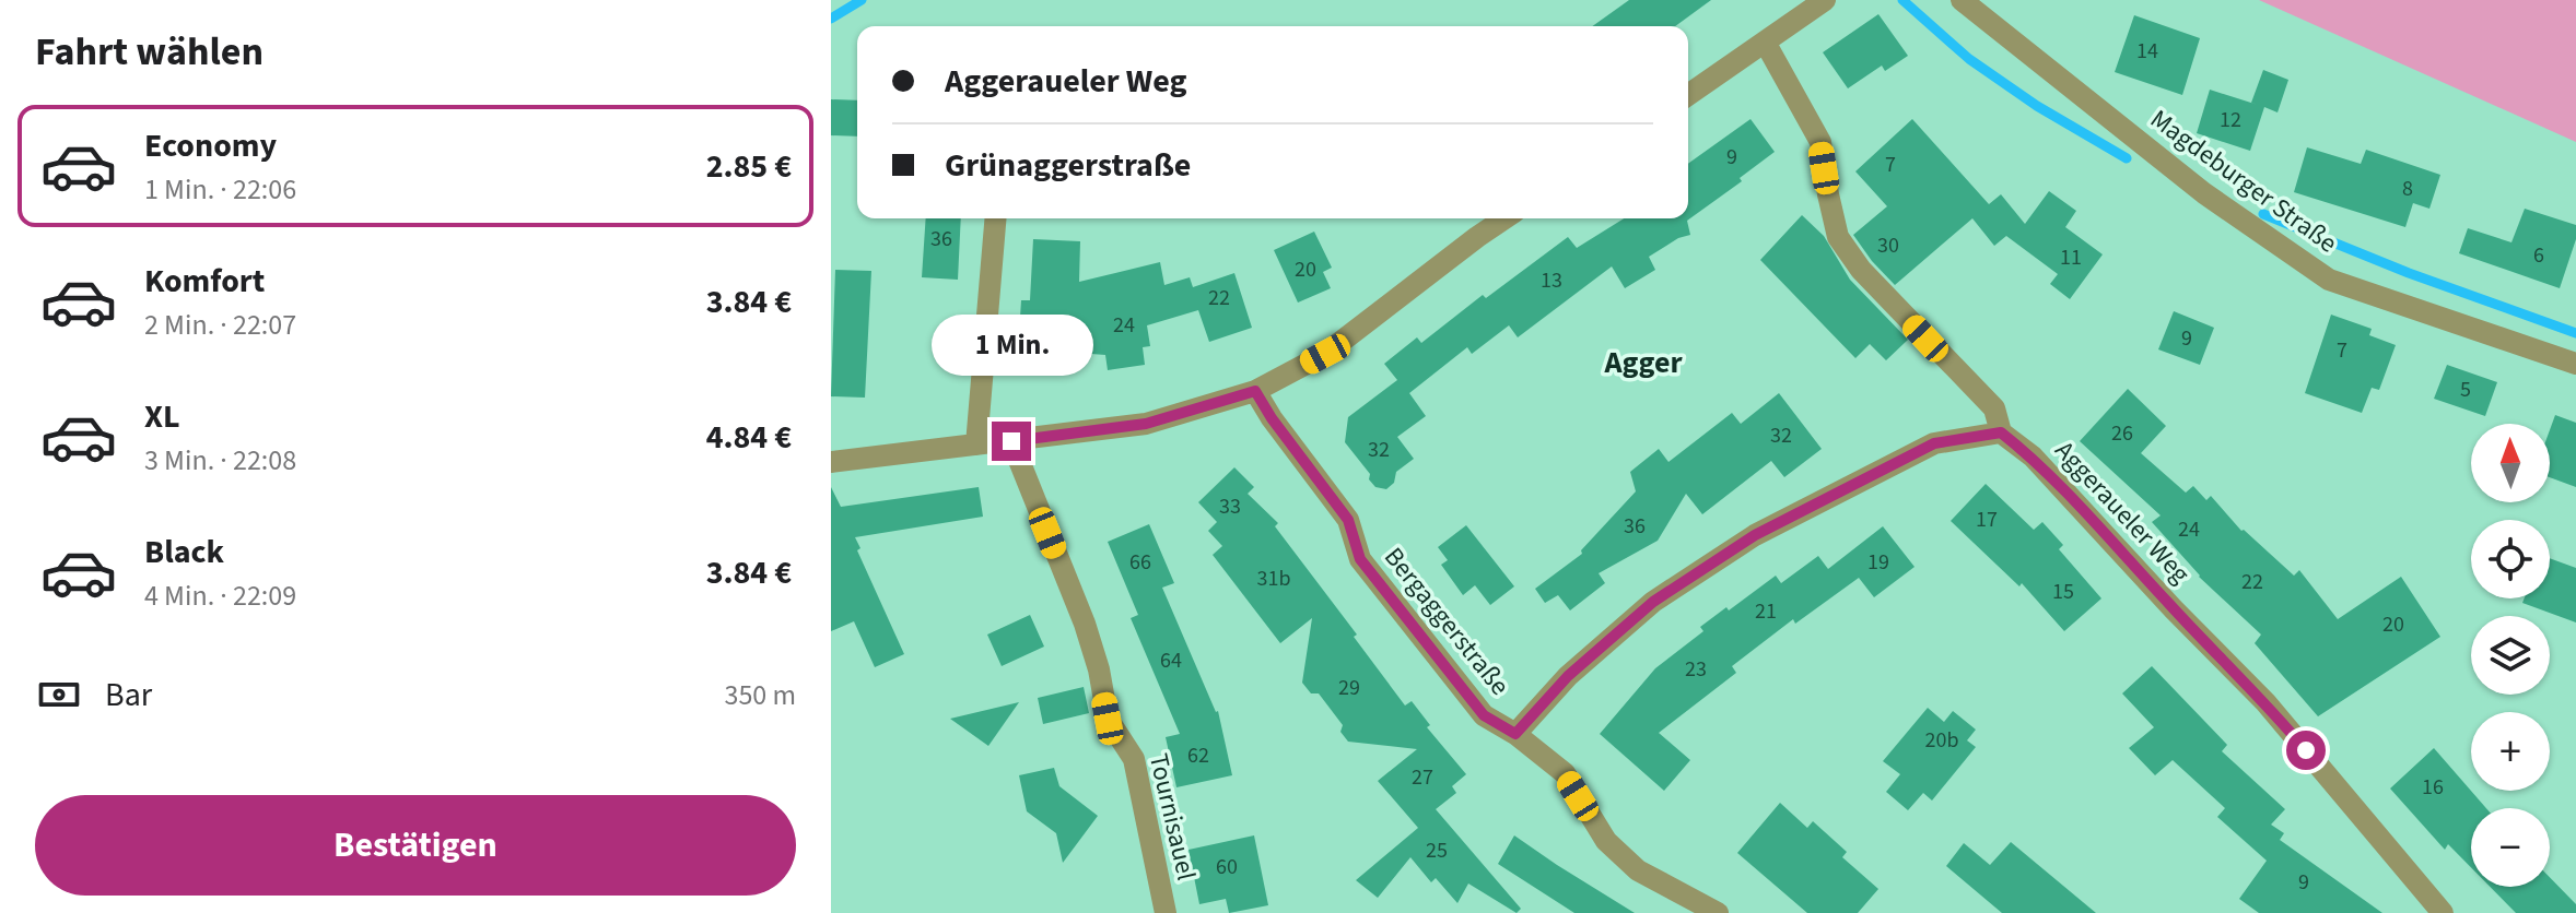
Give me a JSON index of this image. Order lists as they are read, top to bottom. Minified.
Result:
{"streets":{"street":["Magdeburger Straße","Aggeraueler Weg","Bergaggerstraße","Tournisauel"]},"districts":["Agger"],"house_numbers":["14","12","9","7","8","36","30","6","11","20","13","22","24","9","7","5","26","32","32","33","17","36","24","66","19","31b","22","15","21","20","64","23","29","20b","62","27","16","25","60","9"],"north":"top","page":{"heading":"Fahrt wählen","banner":["Aggeraueler Weg","Grünaggerstraße"],"list":[{"name":"Economy","note":"1 Min. · 22:06","value":"2.85 €"},{"name":"Komfort","note":"2 Min. · 22:07","value":"3.84 €"},{"name":"XL","note":"3 Min. · 22:08","value":"4.84 €"},{"name":"Black","note":"4 Min. · 22:09","value":"3.84 €"}],"bubble":"1 Min.","map_buttons":["+","−"],"pay":["Bar","350 m"],"buttons":"Bestätigen"}}
